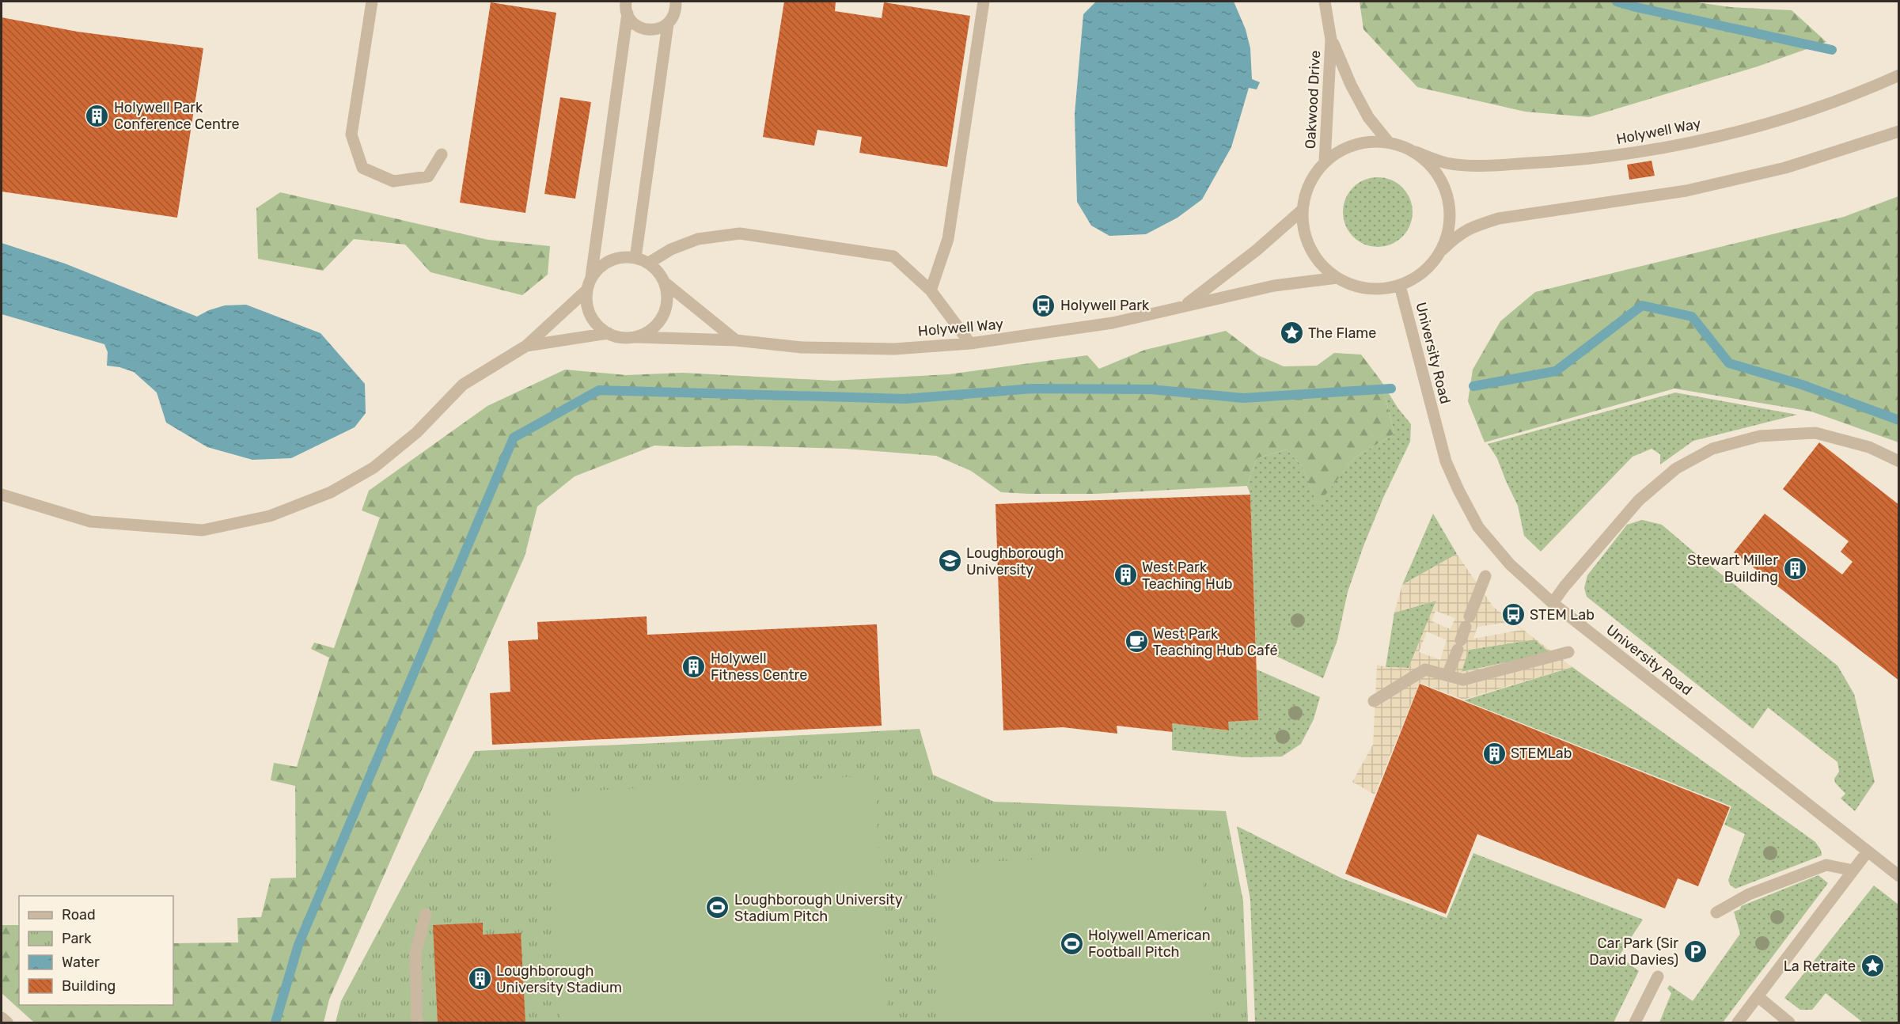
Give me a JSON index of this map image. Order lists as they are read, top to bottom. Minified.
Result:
{"streets":{"street":["Oakwood Drive","Holywell Way","University Road"]},"crossings":[["Oakwood Drive","Holywell Way"],["Oakwood Drive","University Road"],["Holywell Way","University Road"]],"places":{"building":["Holywell Park Conference Centre","Stewart Miller Building","West Park Teaching Hub","Holywell Fitness Centre","STEMLab","Loughborough University Stadium"],"bus stop":["Holywell Park","STEM Lab"],"place":["The Flame","La Retraite"],"school or university":["Loughborough University"],"cafe":["West Park Teaching Hub Café"],"sports":["Loughborough University Stadium Pitch","Holywell American Football Pitch"],"parking":["Car Park (Sir David Davies)"]},"legend":["Road","Park","Water","Building"]}
